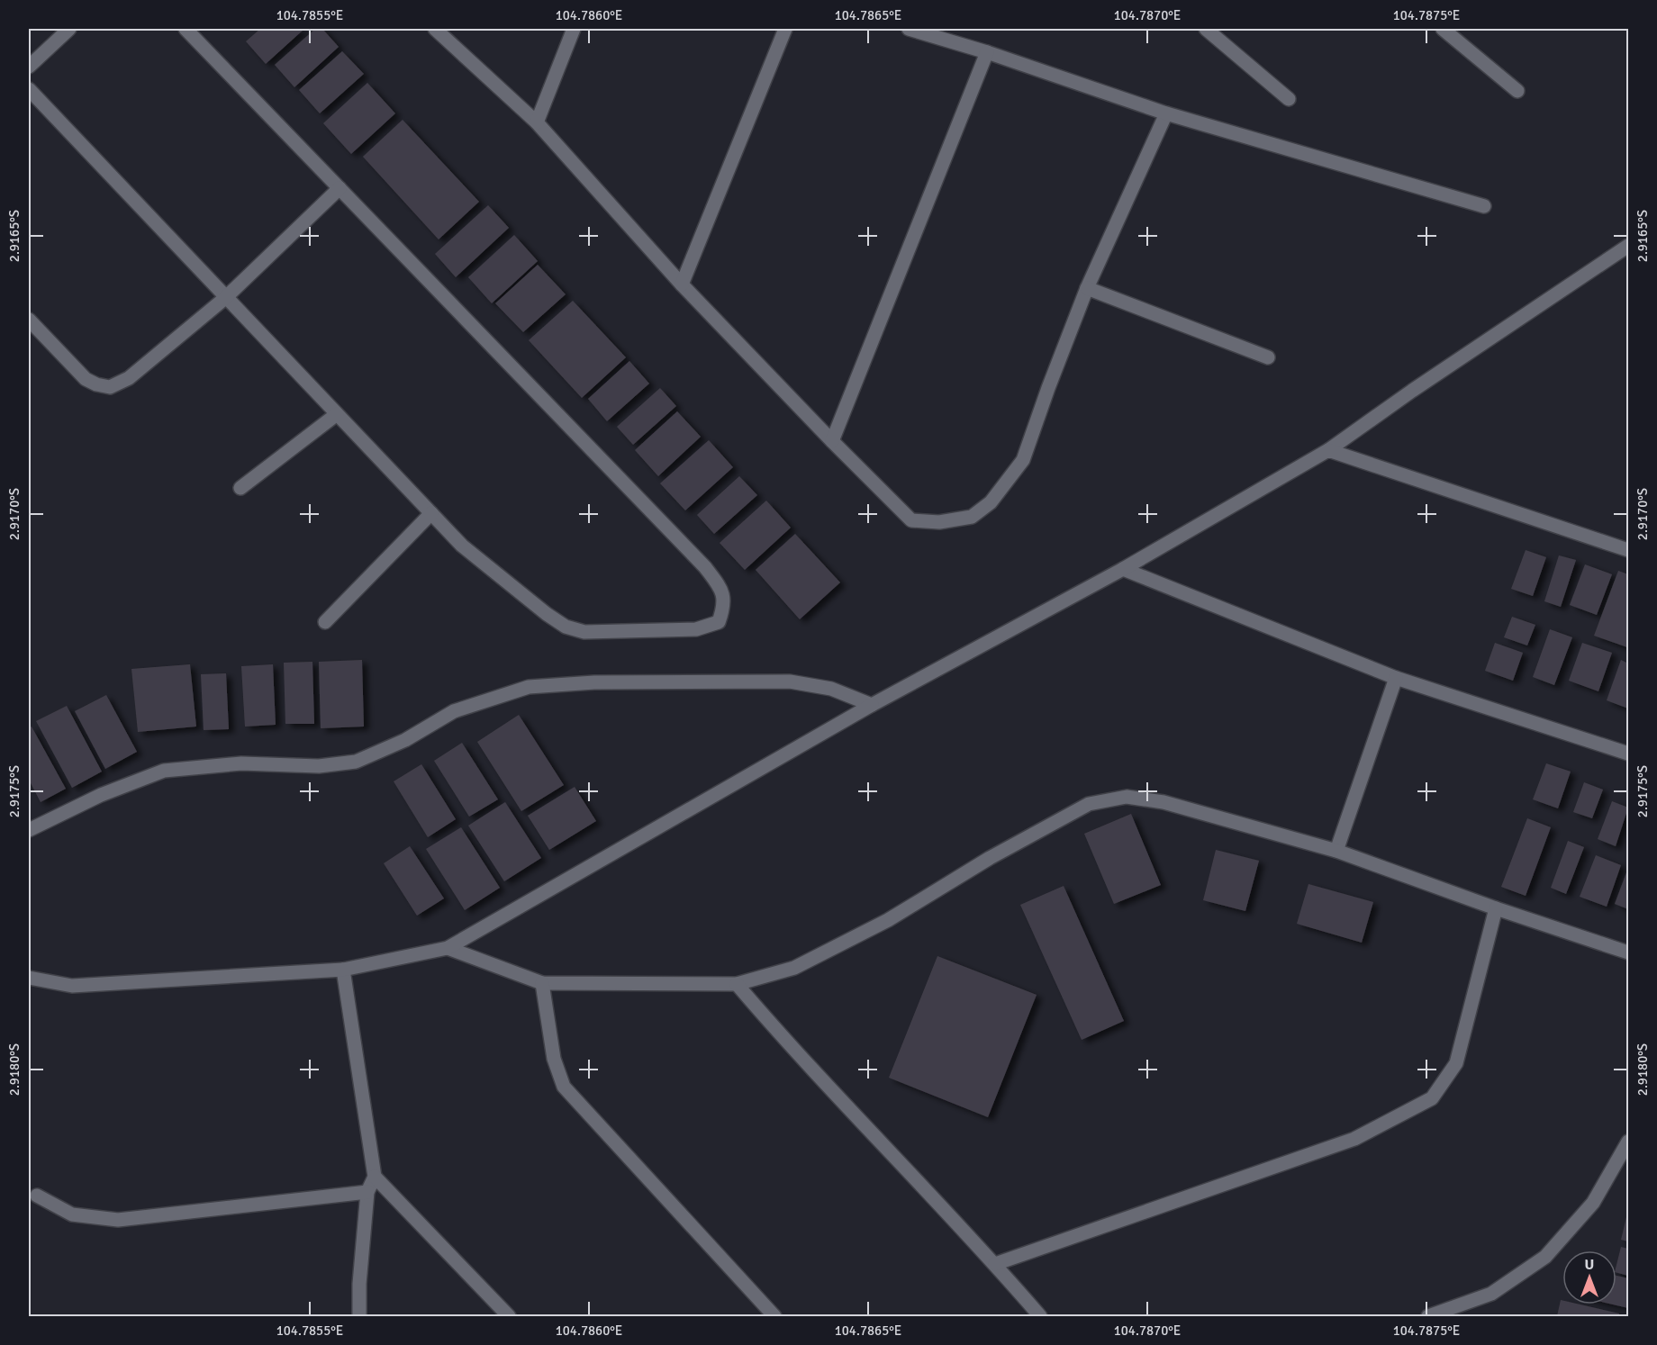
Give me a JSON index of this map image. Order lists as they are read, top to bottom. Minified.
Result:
{"north":"top","coordinates":["104.7855°E","104.7860°E","104.7865°E","104.7870°E","104.7875°E","2.9165°S","2.9170°S","2.9175°S","2.9180°S"]}
